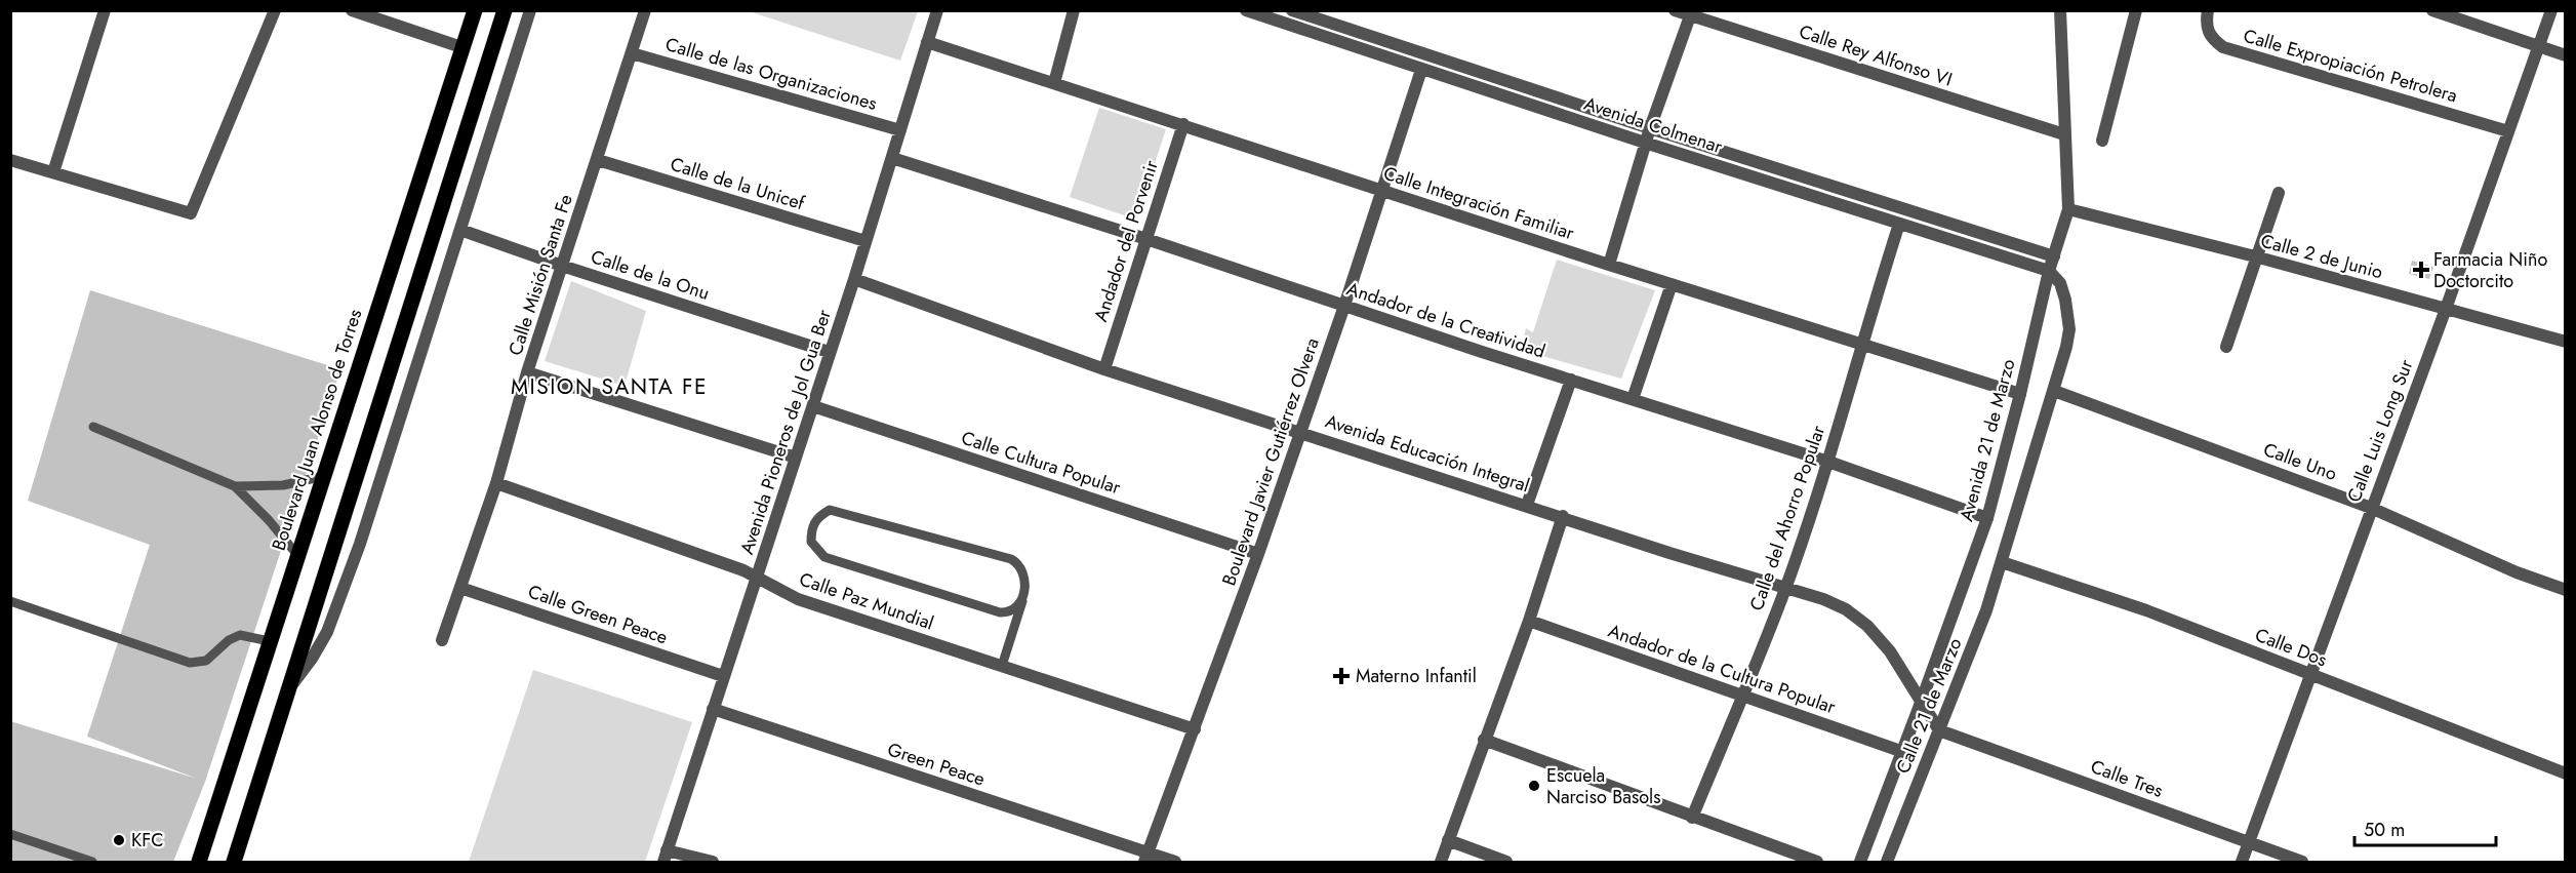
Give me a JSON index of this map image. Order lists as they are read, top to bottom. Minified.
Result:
{"streets":{"main road":["Boulevard Juan Alonso de Torres"],"street":["Calle Rey Alfonso VI","Calle Expropiación Petrolera","Calle de las Organizaciones","Avenida Colmenar","Calle de la Unicef","Calle Integración Familiar","Andador del Porvenir","Calle 2 de Junio","Calle Misión Santa Fe","Calle de la Onu","Andador de la Creatividad","Calle Luis Long Sur","Avenida Pioneros de Jol Gua Ber","Avenida 21 de Marzo","Avenida Educación Integral","Boulevard Javier Gutiérrez Olvera","Calle Uno","Calle Cultura Popular","Calle del Ahorro Popular","Calle Paz Mundial","Calle Green Peace","Calle Dos","Andador de la Cultura Popular","Calle 21 de Marzo","Green Peace","Calle Tres"]},"crossings":[["Calle Rey Alfonso VI","Avenida 21 de Marzo"],["Calle Expropiación Petrolera","Calle Luis Long Sur"],["Calle de las Organizaciones","Calle Misión Santa Fe"],["Calle de las Organizaciones","Avenida Pioneros de Jol Gua Ber"],["Avenida Colmenar","Avenida 21 de Marzo"],["Avenida Colmenar","Boulevard Javier Gutiérrez Olvera"],["Avenida Colmenar","Calle del Ahorro Popular"],["Avenida Colmenar","Calle 21 de Marzo"],["Calle de la Unicef","Calle Misión Santa Fe"],["Calle de la Unicef","Avenida Pioneros de Jol Gua Ber"],["Calle Integración Familiar","Andador del Porvenir"],["Calle Integración Familiar","Avenida Pioneros de Jol Gua Ber"],["Calle Integración Familiar","Avenida 21 de Marzo"],["Calle Integración Familiar","Boulevard Javier Gutiérrez Olvera"],["Calle Integración Familiar","Calle del Ahorro Popular"],["Andador del Porvenir","Andador de la Creatividad"],["Andador del Porvenir","Avenida Educación Integral"],["Calle 2 de Junio","Calle Luis Long Sur"],["Calle 2 de Junio","Avenida 21 de Marzo"],["Calle Misión Santa Fe","Calle de la Onu"],["Calle Misión Santa Fe","Calle Paz Mundial"],["Calle Misión Santa Fe","Calle Green Peace"],["Calle de la Onu","Avenida Pioneros de Jol Gua Ber"],["Andador de la Creatividad","Avenida Pioneros de Jol Gua Ber"],["Andador de la Creatividad","Avenida 21 de Marzo"],["Andador de la Creatividad","Boulevard Javier Gutiérrez Olvera"],["Andador de la Creatividad","Calle del Ahorro Popular"],["Calle Luis Long Sur","Calle Uno"],["Calle Luis Long Sur","Calle Dos"],["Calle Luis Long Sur","Calle Tres"],["Avenida Pioneros de Jol Gua Ber","Avenida Educación Integral"],["Avenida Pioneros de Jol Gua Ber","Calle Cultura Popular"],["Avenida Pioneros de Jol Gua Ber","Calle Paz Mundial"],["Avenida Pioneros de Jol Gua Ber","Calle Green Peace"],["Avenida Pioneros de Jol Gua Ber","Green Peace"],["Avenida 21 de Marzo","Avenida Educación Integral"],["Avenida 21 de Marzo","Andador de la Cultura Popular"],["Avenida 21 de Marzo","Calle 21 de Marzo"],["Avenida Educación Integral","Boulevard Javier Gutiérrez Olvera"],["Avenida Educación Integral","Calle del Ahorro Popular"],["Avenida Educación Integral","Calle 21 de Marzo"],["Avenida Educación Integral","Calle Tres"],["Boulevard Javier Gutiérrez Olvera","Calle Cultura Popular"],["Boulevard Javier Gutiérrez Olvera","Calle Paz Mundial"],["Boulevard Javier Gutiérrez Olvera","Green Peace"],["Calle Uno","Calle 21 de Marzo"],["Calle del Ahorro Popular","Andador de la Cultura Popular"],["Calle Dos","Calle 21 de Marzo"],["Calle 21 de Marzo","Calle Tres"]],"districts":["MISION SANTA FE"],"places":{"health":["Farmacia Niño Doctorcito","Materno Infantil"],"other":["Escuela Narciso Basols","KFC"]},"scale_bar":"50 m"}
